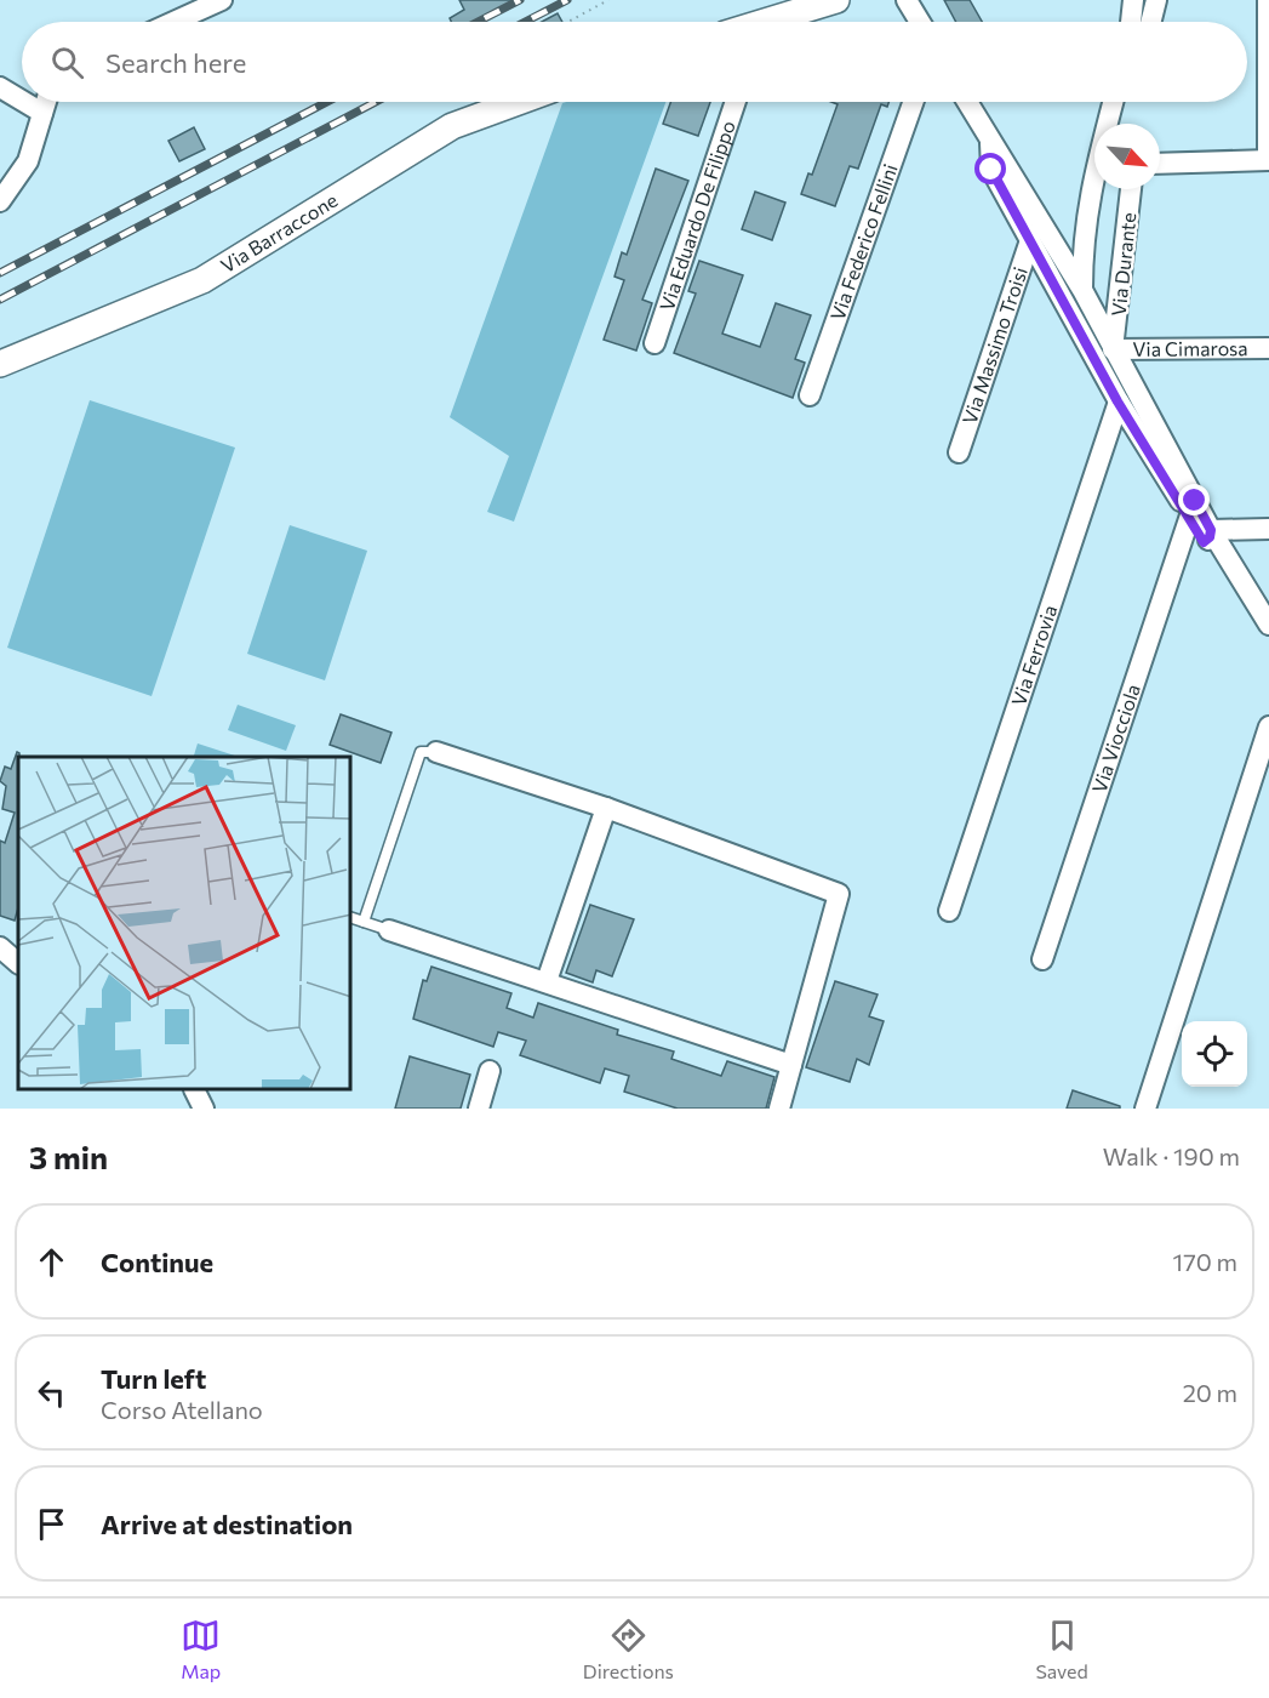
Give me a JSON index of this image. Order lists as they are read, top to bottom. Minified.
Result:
{"streets":{"street":["Via Eduardo De Filippo","Via Barraccone","Via Federico Fellini","Via Durante","Via Massimo Troisi","Via Cimarosa","Via Ferrovia","Via Viocciola"]},"crossings":[["Via Durante","Via Cimarosa"]],"north":"bottom right","page":{"search":"Search here","heading":["3 min","Walk · 190 m"],"list":[["Continue","170 m"],["Turn left","Corso Atellano","20 m"],"Arrive at destination"],"nav":["Map","Directions","Saved"]}}
